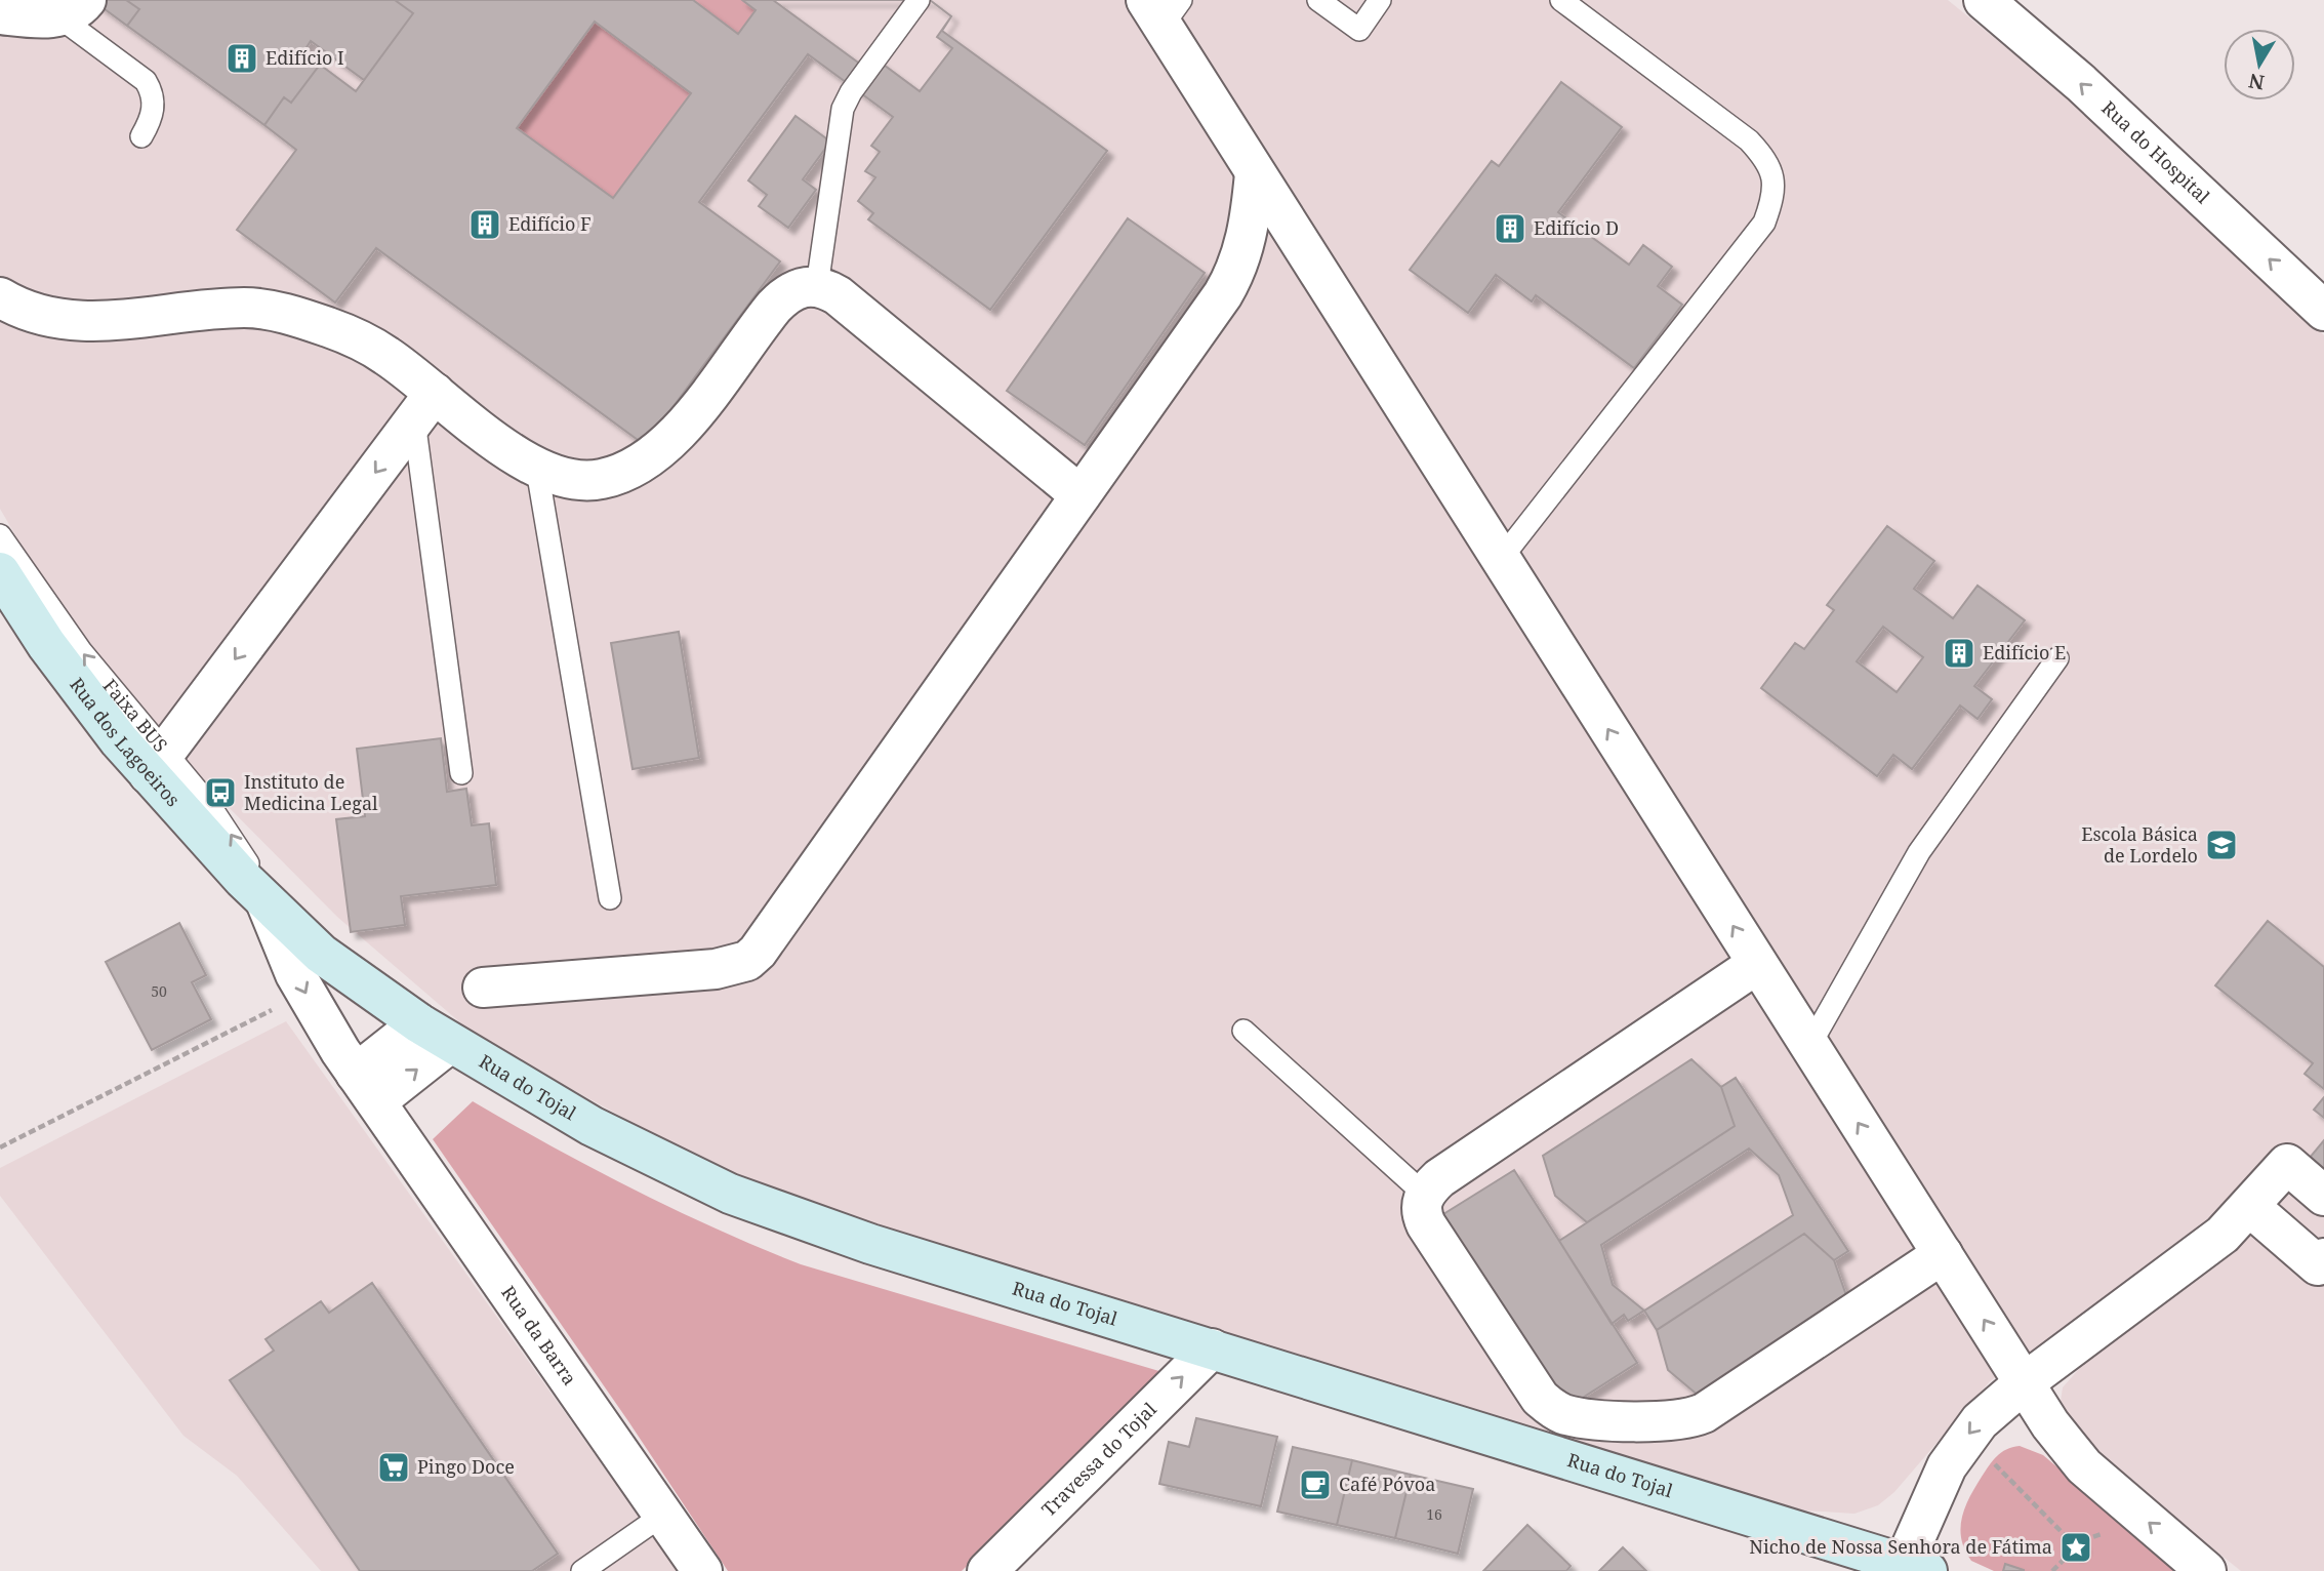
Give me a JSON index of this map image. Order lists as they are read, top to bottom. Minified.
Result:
{"streets":{"main road":["Rua dos Lagoeiros","Rua do Tojal"],"street":["Rua do Hospital","Rua da Barra","Travessa do Tojal"],"lane":["Faixa BUS"]},"crossings":[["Faixa BUS","Rua dos Lagoeiros"],["Rua dos Lagoeiros","Rua do Tojal"],["Rua dos Lagoeiros","Rua da Barra"],["Rua do Tojal","Rua da Barra"],["Rua do Tojal","Travessa do Tojal"]],"one_way":["Rua do Hospital","Faixa BUS","Travessa do Tojal"],"places":{"building":["Edifício I","Edifício F","Edifício D","Edifício E"],"bus stop":["Instituto de Medicina Legal"],"school or university":["Escola Básica de Lordelo"],"supermarket":["Pingo Doce"],"cafe":["Café Póvoa"],"place":["Nicho de Nossa Senhora de Fátima"]},"house_numbers":["50","16"],"north":"bottom"}
